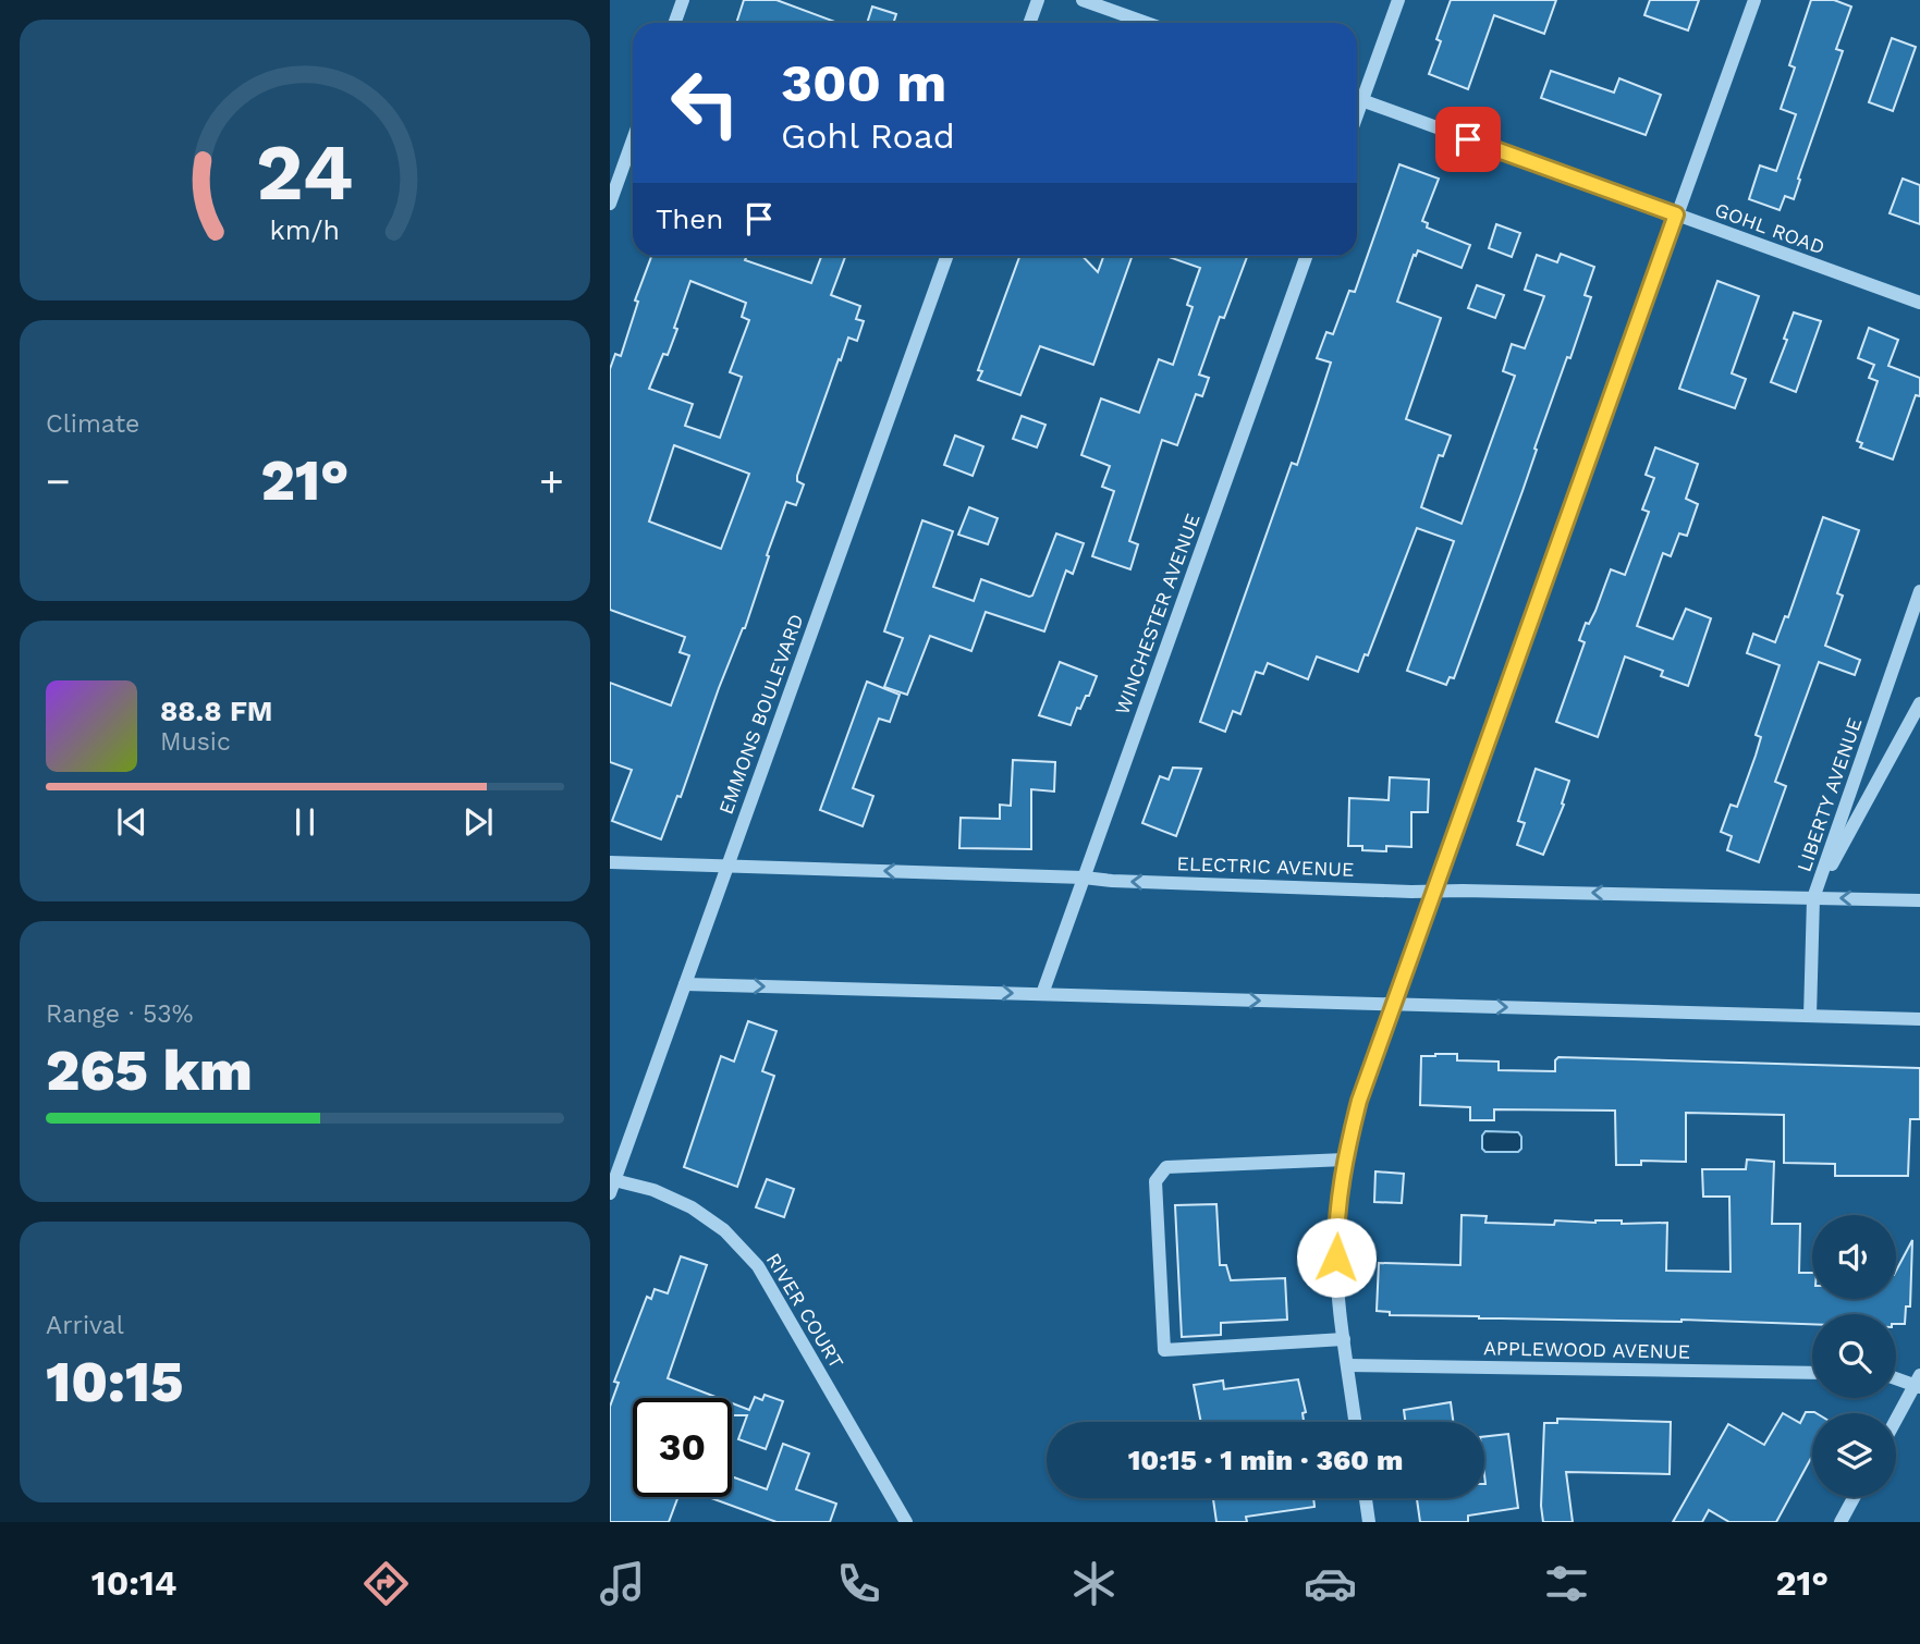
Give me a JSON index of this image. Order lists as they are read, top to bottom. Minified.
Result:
{"streets":{"street":["GOHL ROAD","WINCHESTER AVENUE","EMMONS BOULEVARD","LIBERTY AVENUE","ELECTRIC AVENUE","RIVER COURT","APPLEWOOD AVENUE"]},"crossings":[["WINCHESTER AVENUE","ELECTRIC AVENUE"],["EMMONS BOULEVARD","ELECTRIC AVENUE"],["EMMONS BOULEVARD","RIVER COURT"],["LIBERTY AVENUE","ELECTRIC AVENUE"]],"page":{"turn":["300 m","Gohl Road"],"then":"Then","tile":["Climate",["Range · 53%","265 km"],["Arrival","10:15"]],"heat":["−","21°","+"],"song":["88.8 FM","Music"],"limit":"30","trip":"10:15 · 1 min · 360 m","tabs":["10:14","21°"],"gauge":["24","km/h"]}}
